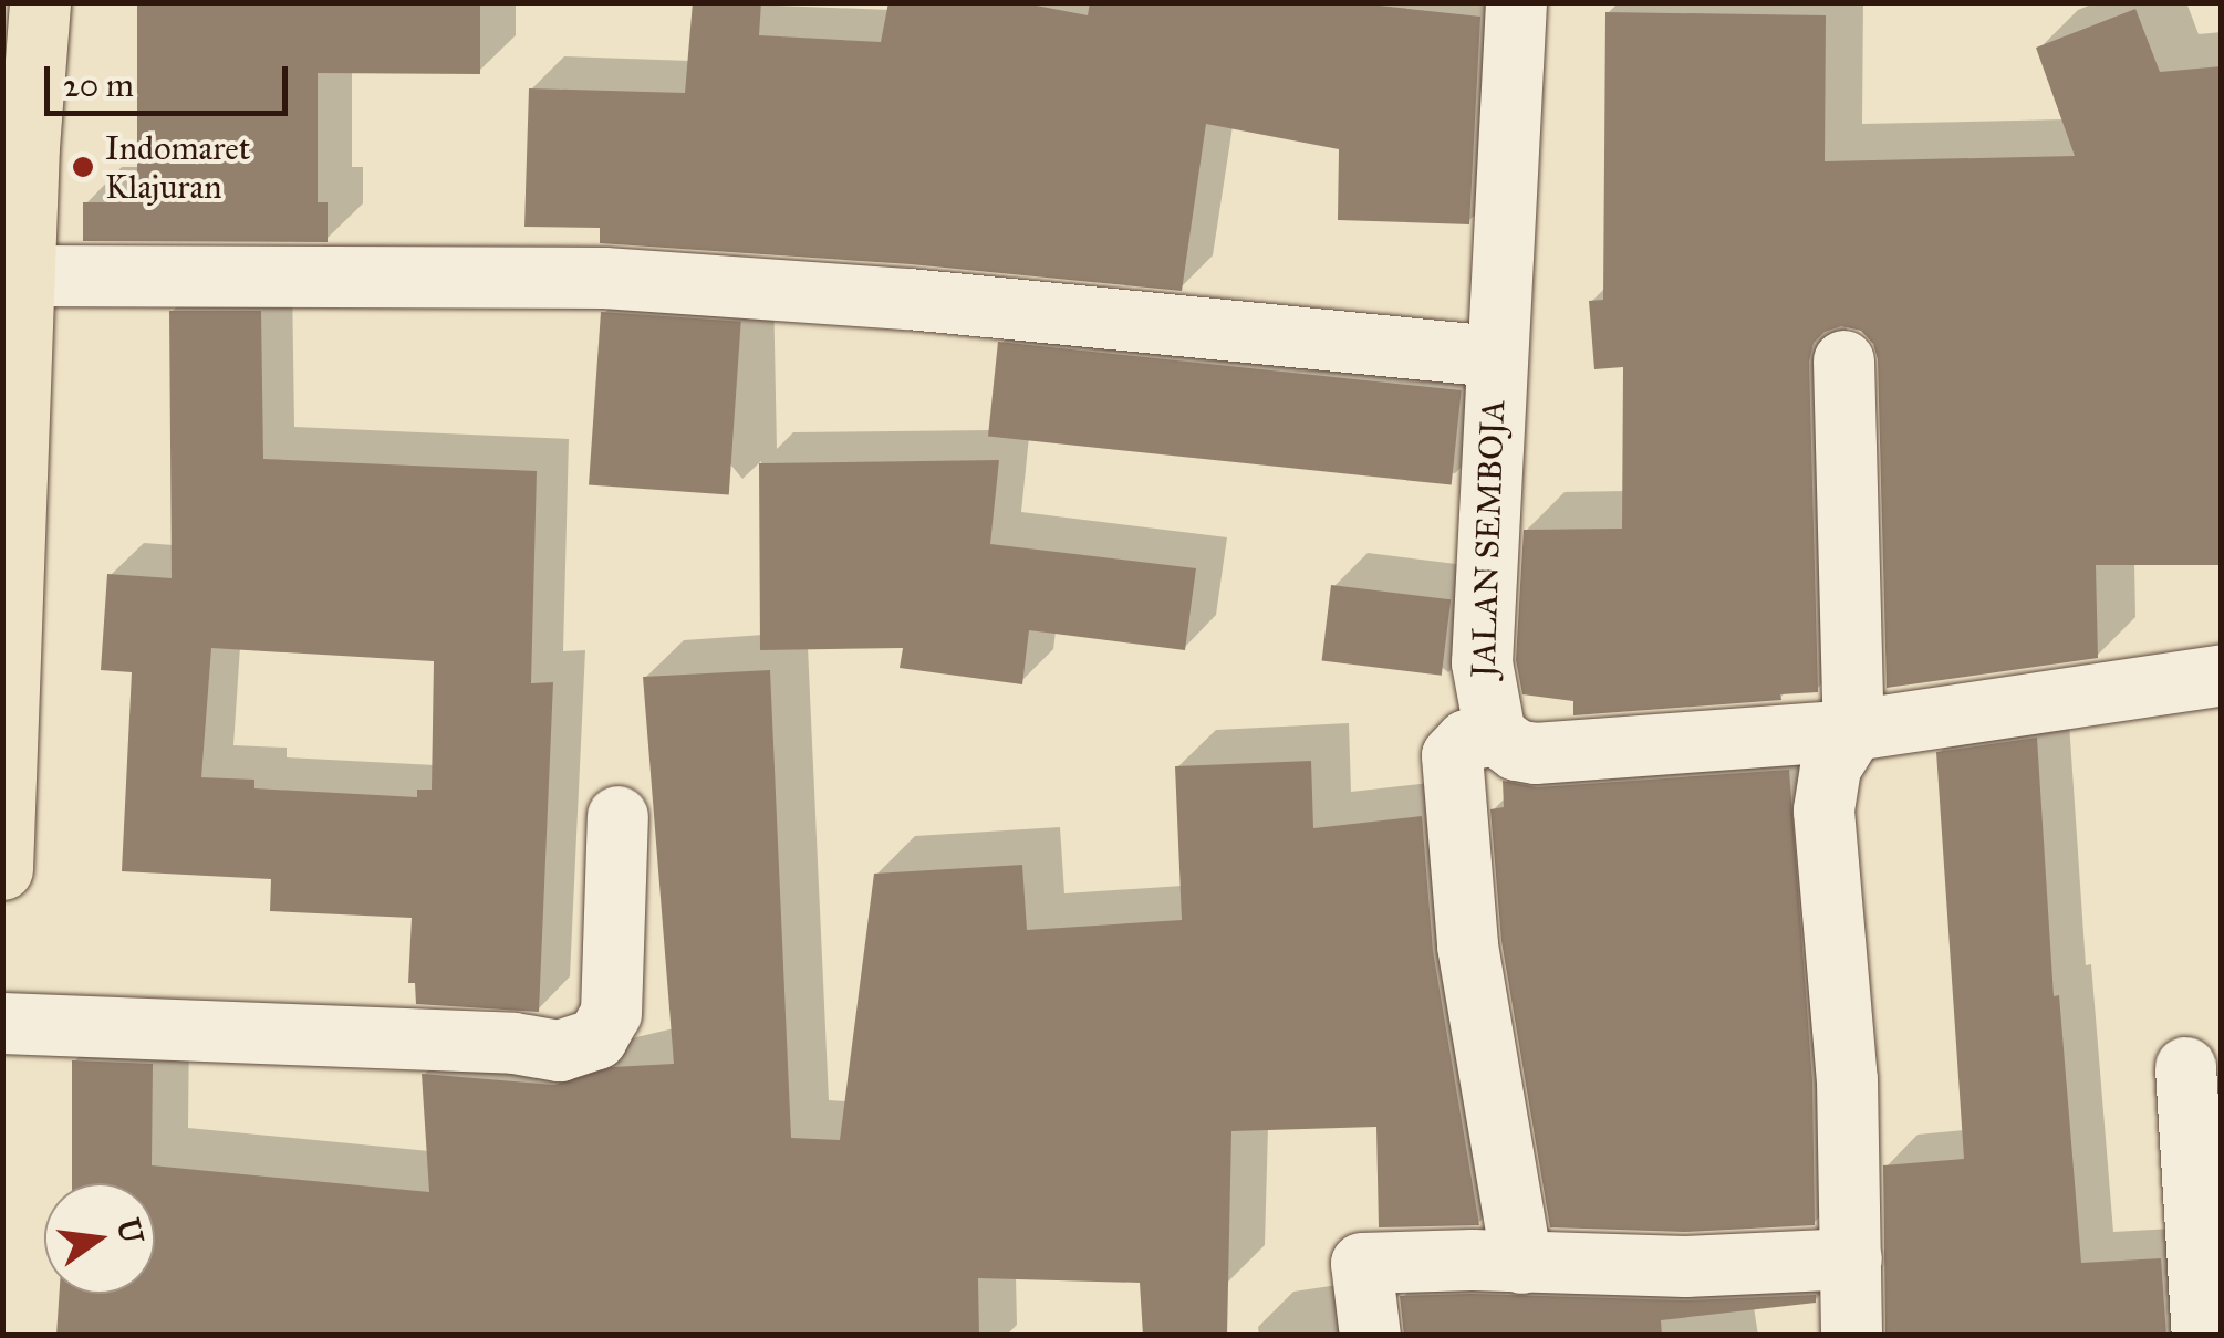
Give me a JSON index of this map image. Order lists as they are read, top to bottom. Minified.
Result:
{"streets":{"street":["JALAN SEMBOJA"]},"places":["Indomaret Klajuran"],"scale_bar":"20 m","north":"right"}
